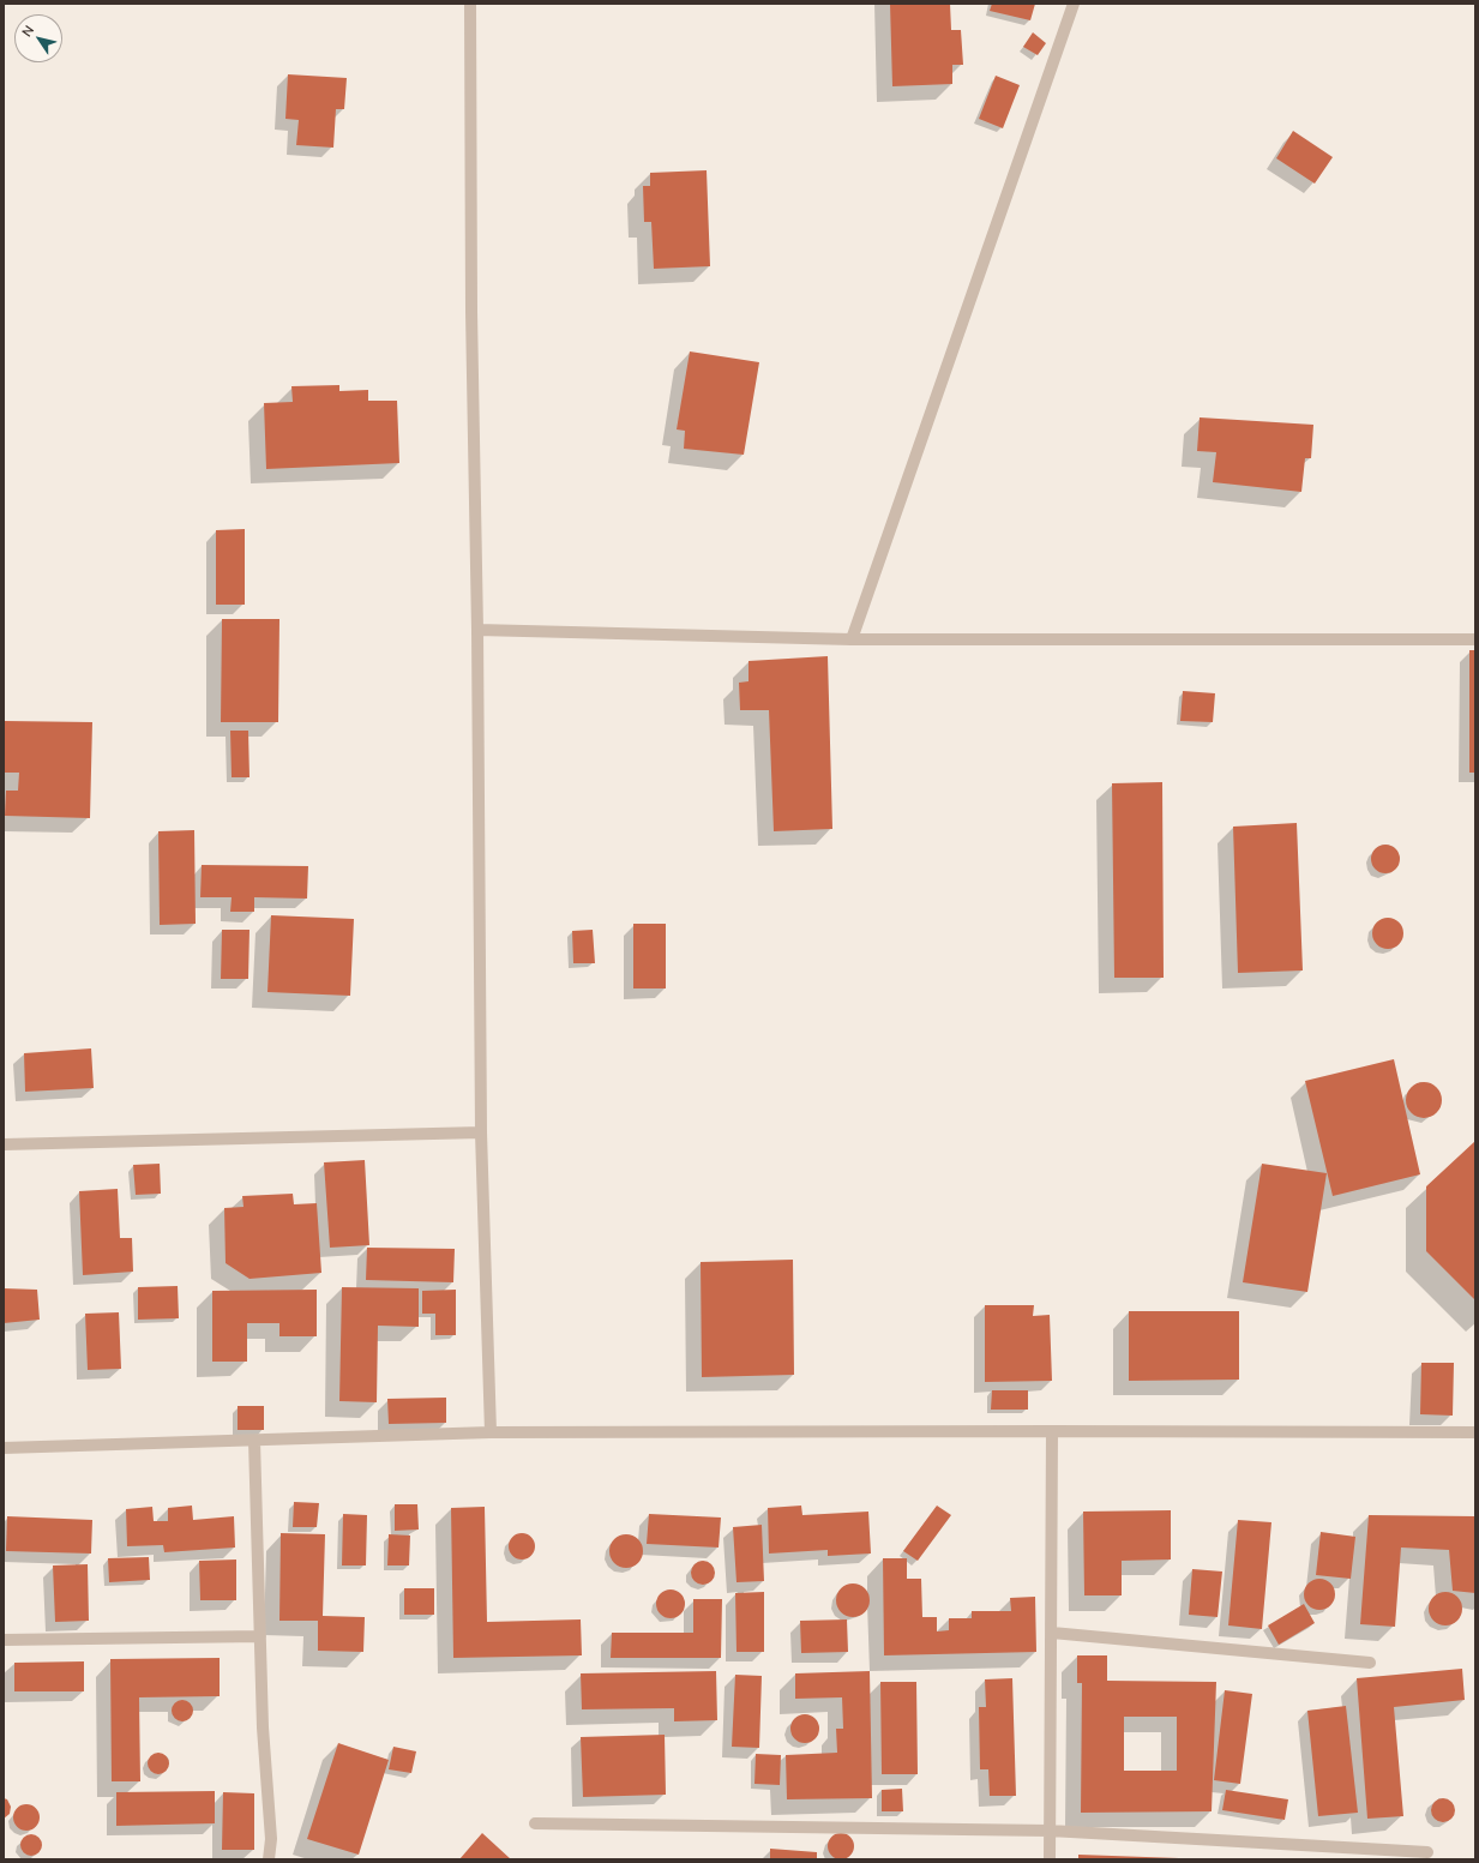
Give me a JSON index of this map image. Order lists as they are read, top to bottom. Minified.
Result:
{"north":"top left"}
